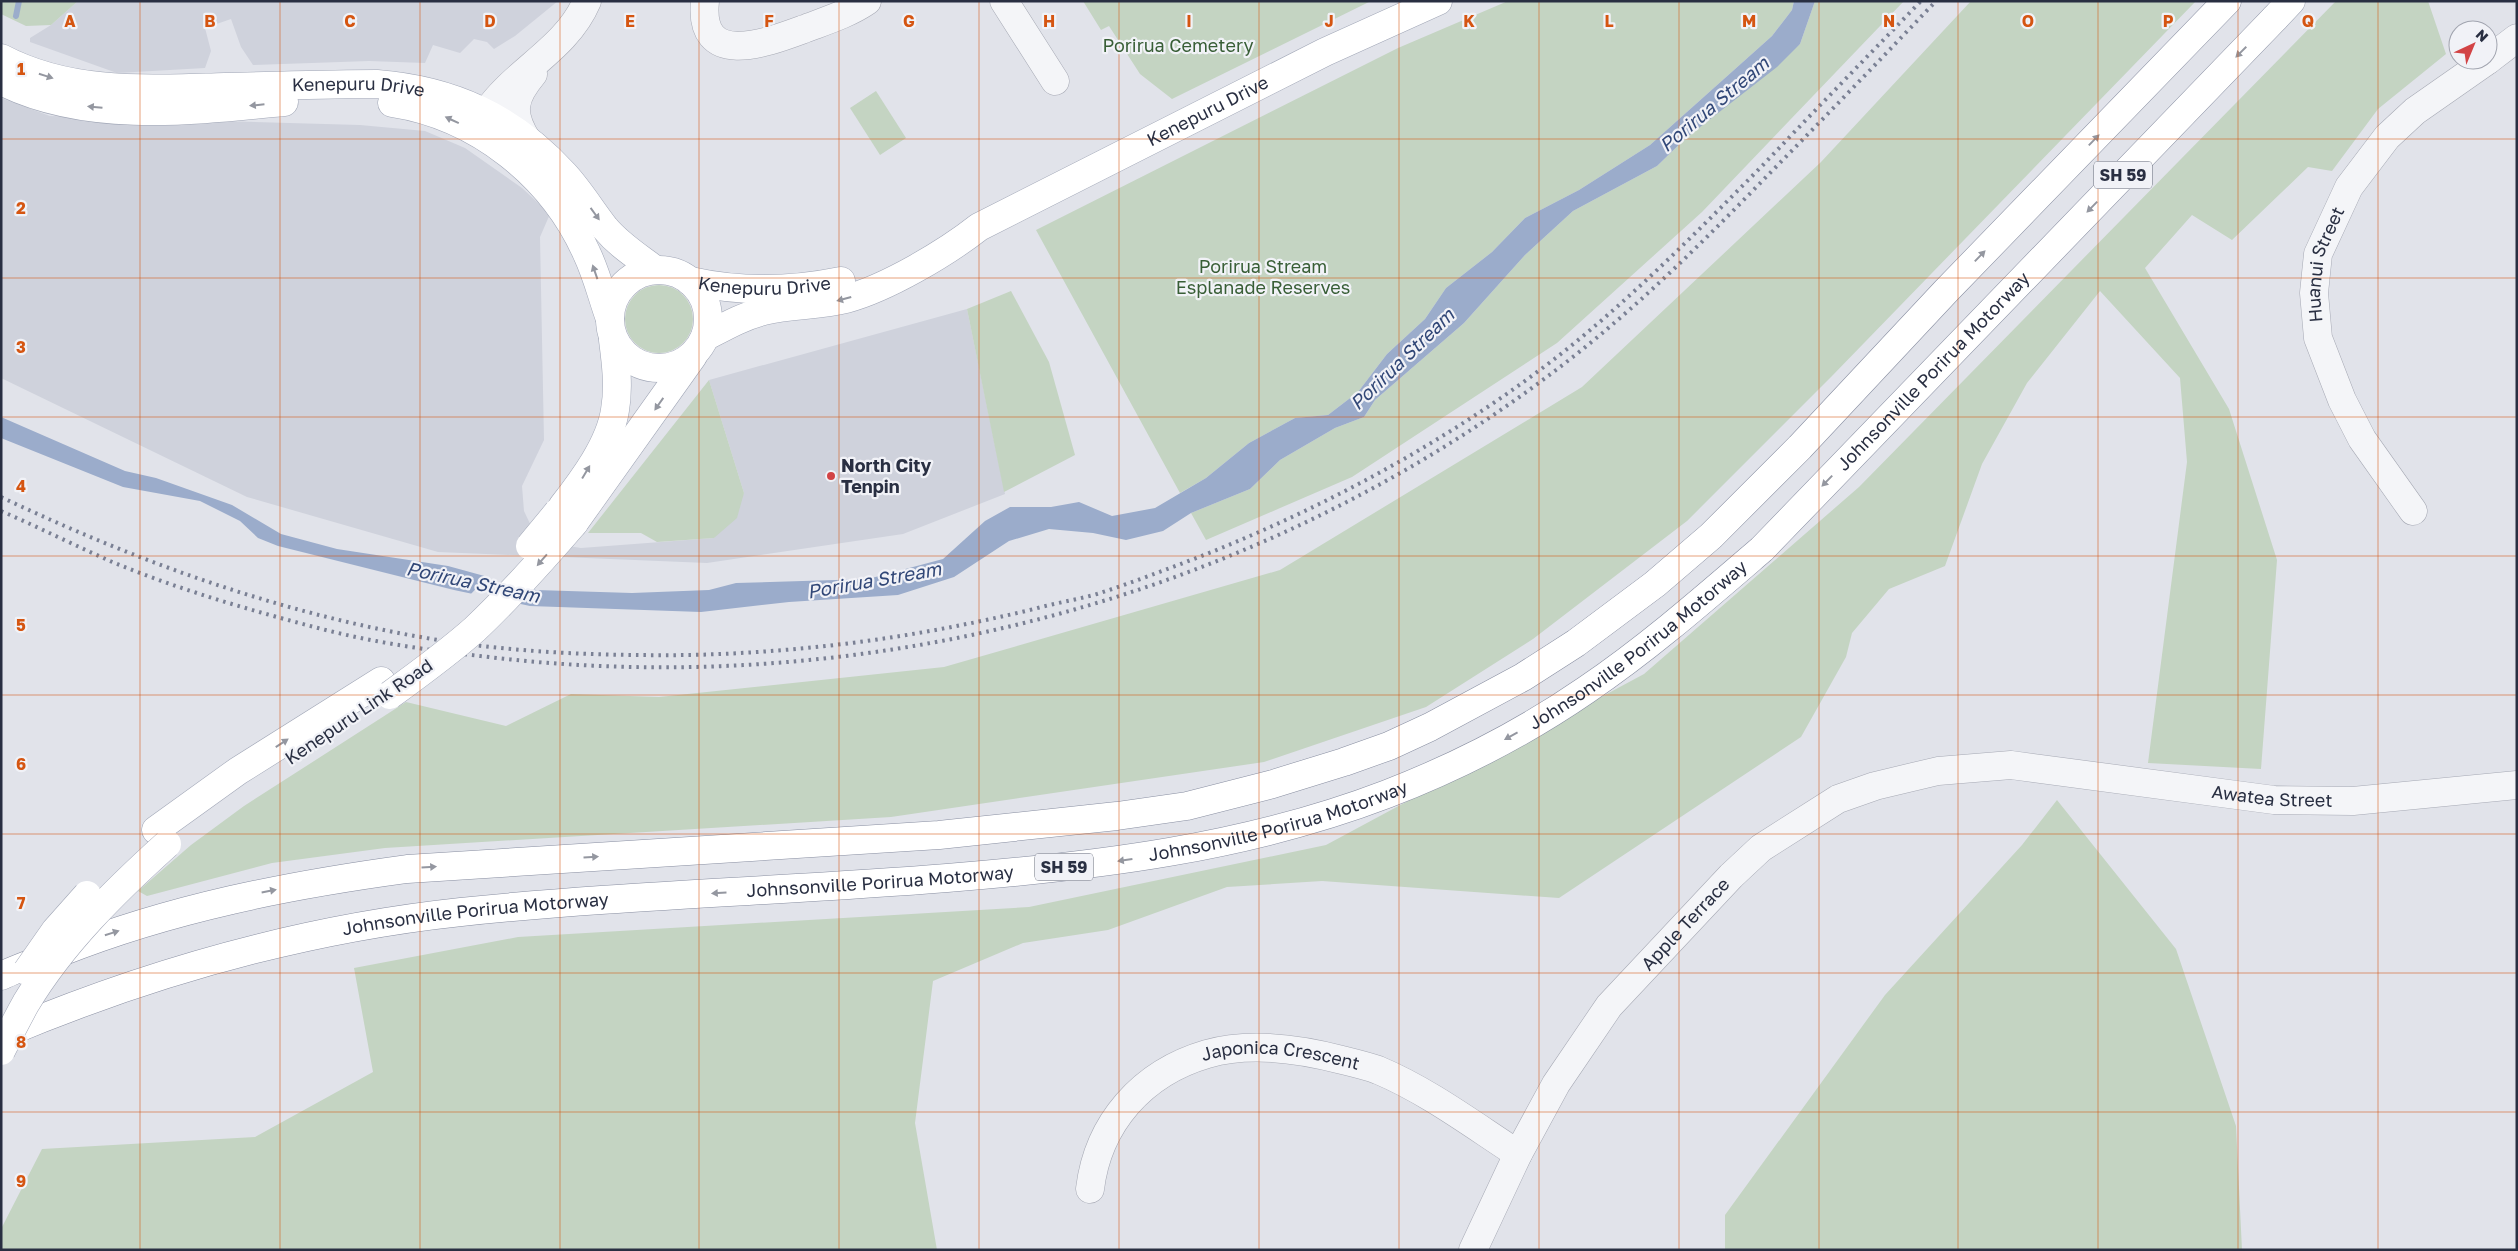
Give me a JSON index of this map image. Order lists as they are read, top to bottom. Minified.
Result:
{"streets":{"main road":["Kenepuru Drive","SH 59","Johnsonville Porirua Motorway","Kenepuru Link Road"],"street":["Huanui Street","Awatea Street","Apple Terrace","Japonica Crescent"]},"crossings":[["Kenepuru Drive","Kenepuru Link Road"],["Awatea Street","Apple Terrace"],["Apple Terrace","Japonica Crescent"]],"water":["Porirua Stream"],"parks":["Porirua Cemetery","Porirua Stream Esplanade Reserves"],"places":["North City Tenpin"],"north":"top right","grid":{"columns":["A","B","C","D","E","F","G","H","I","J","K","L","M","N","O","P","Q"],"rows":["1","2","3","4","5","6","7","8","9"]}}
